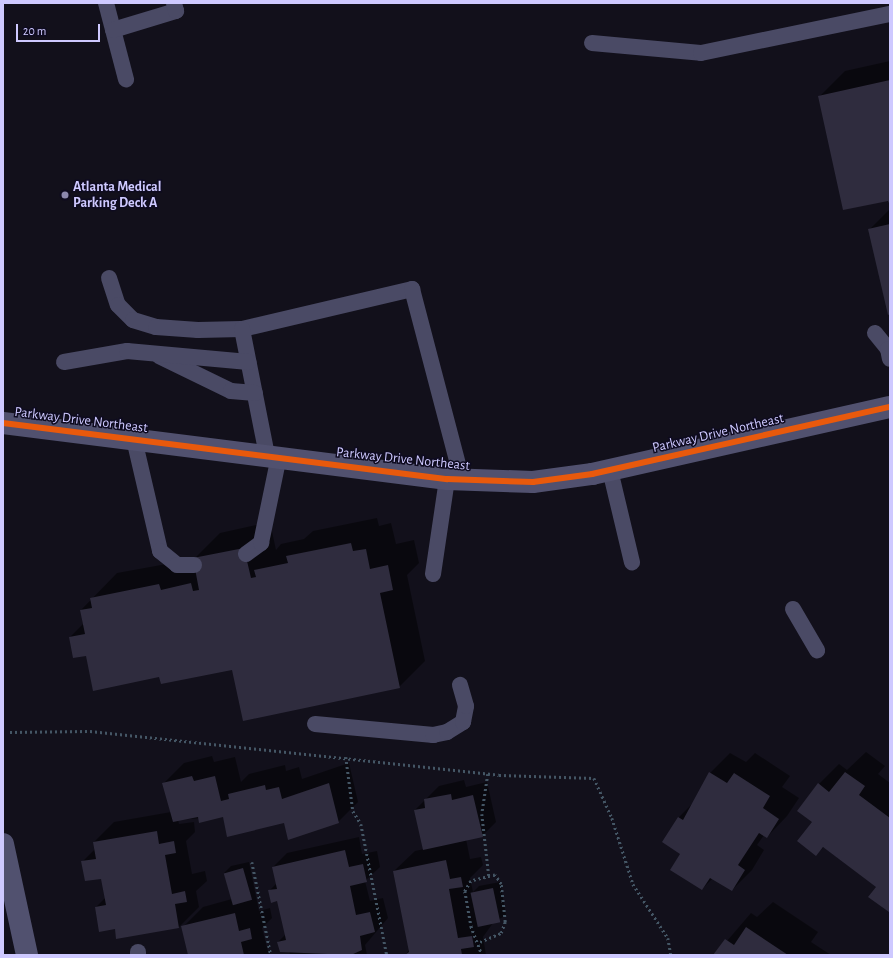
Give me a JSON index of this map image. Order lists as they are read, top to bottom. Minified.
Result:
{"streets":{"street":["Parkway Drive Northeast"]},"places":["Atlanta Medical Parking Deck A"],"scale_bar":"20 m"}
